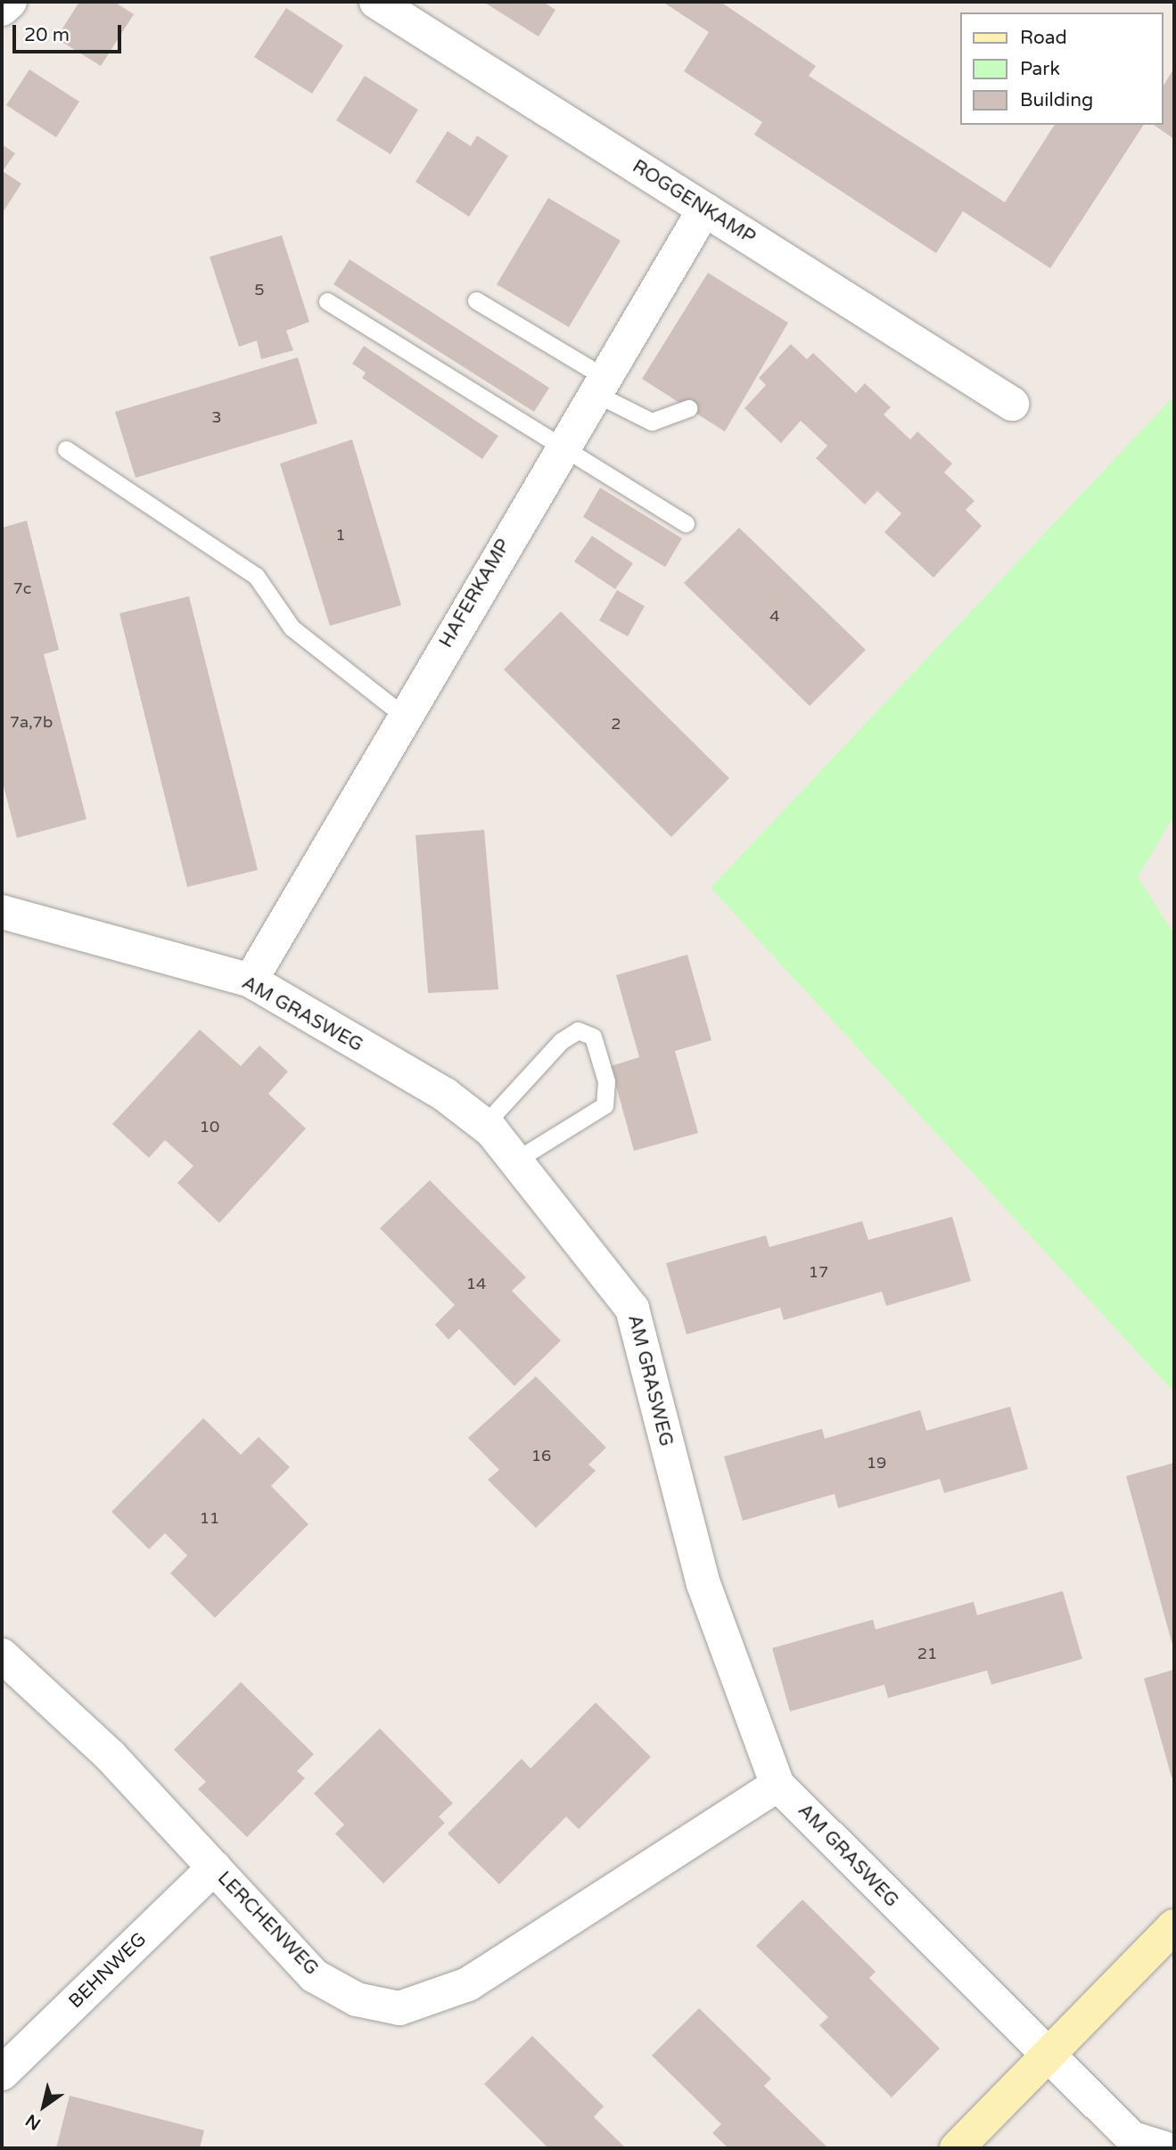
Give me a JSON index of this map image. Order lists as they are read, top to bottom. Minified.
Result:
{"streets":{"street":["ROGGENKAMP","HAFERKAMP","AM GRASWEG","LERCHENWEG","BEHNWEG"]},"crossings":[["ROGGENKAMP","HAFERKAMP"],["HAFERKAMP","AM GRASWEG"],["AM GRASWEG","LERCHENWEG"],["LERCHENWEG","BEHNWEG"]],"house_numbers":["5","3","1","7c","4","7a,7b","2","10","17","14","16","19","11","21"],"legend":["Road","Park","Building"],"scale_bar":"20 m","north":"bottom left"}
